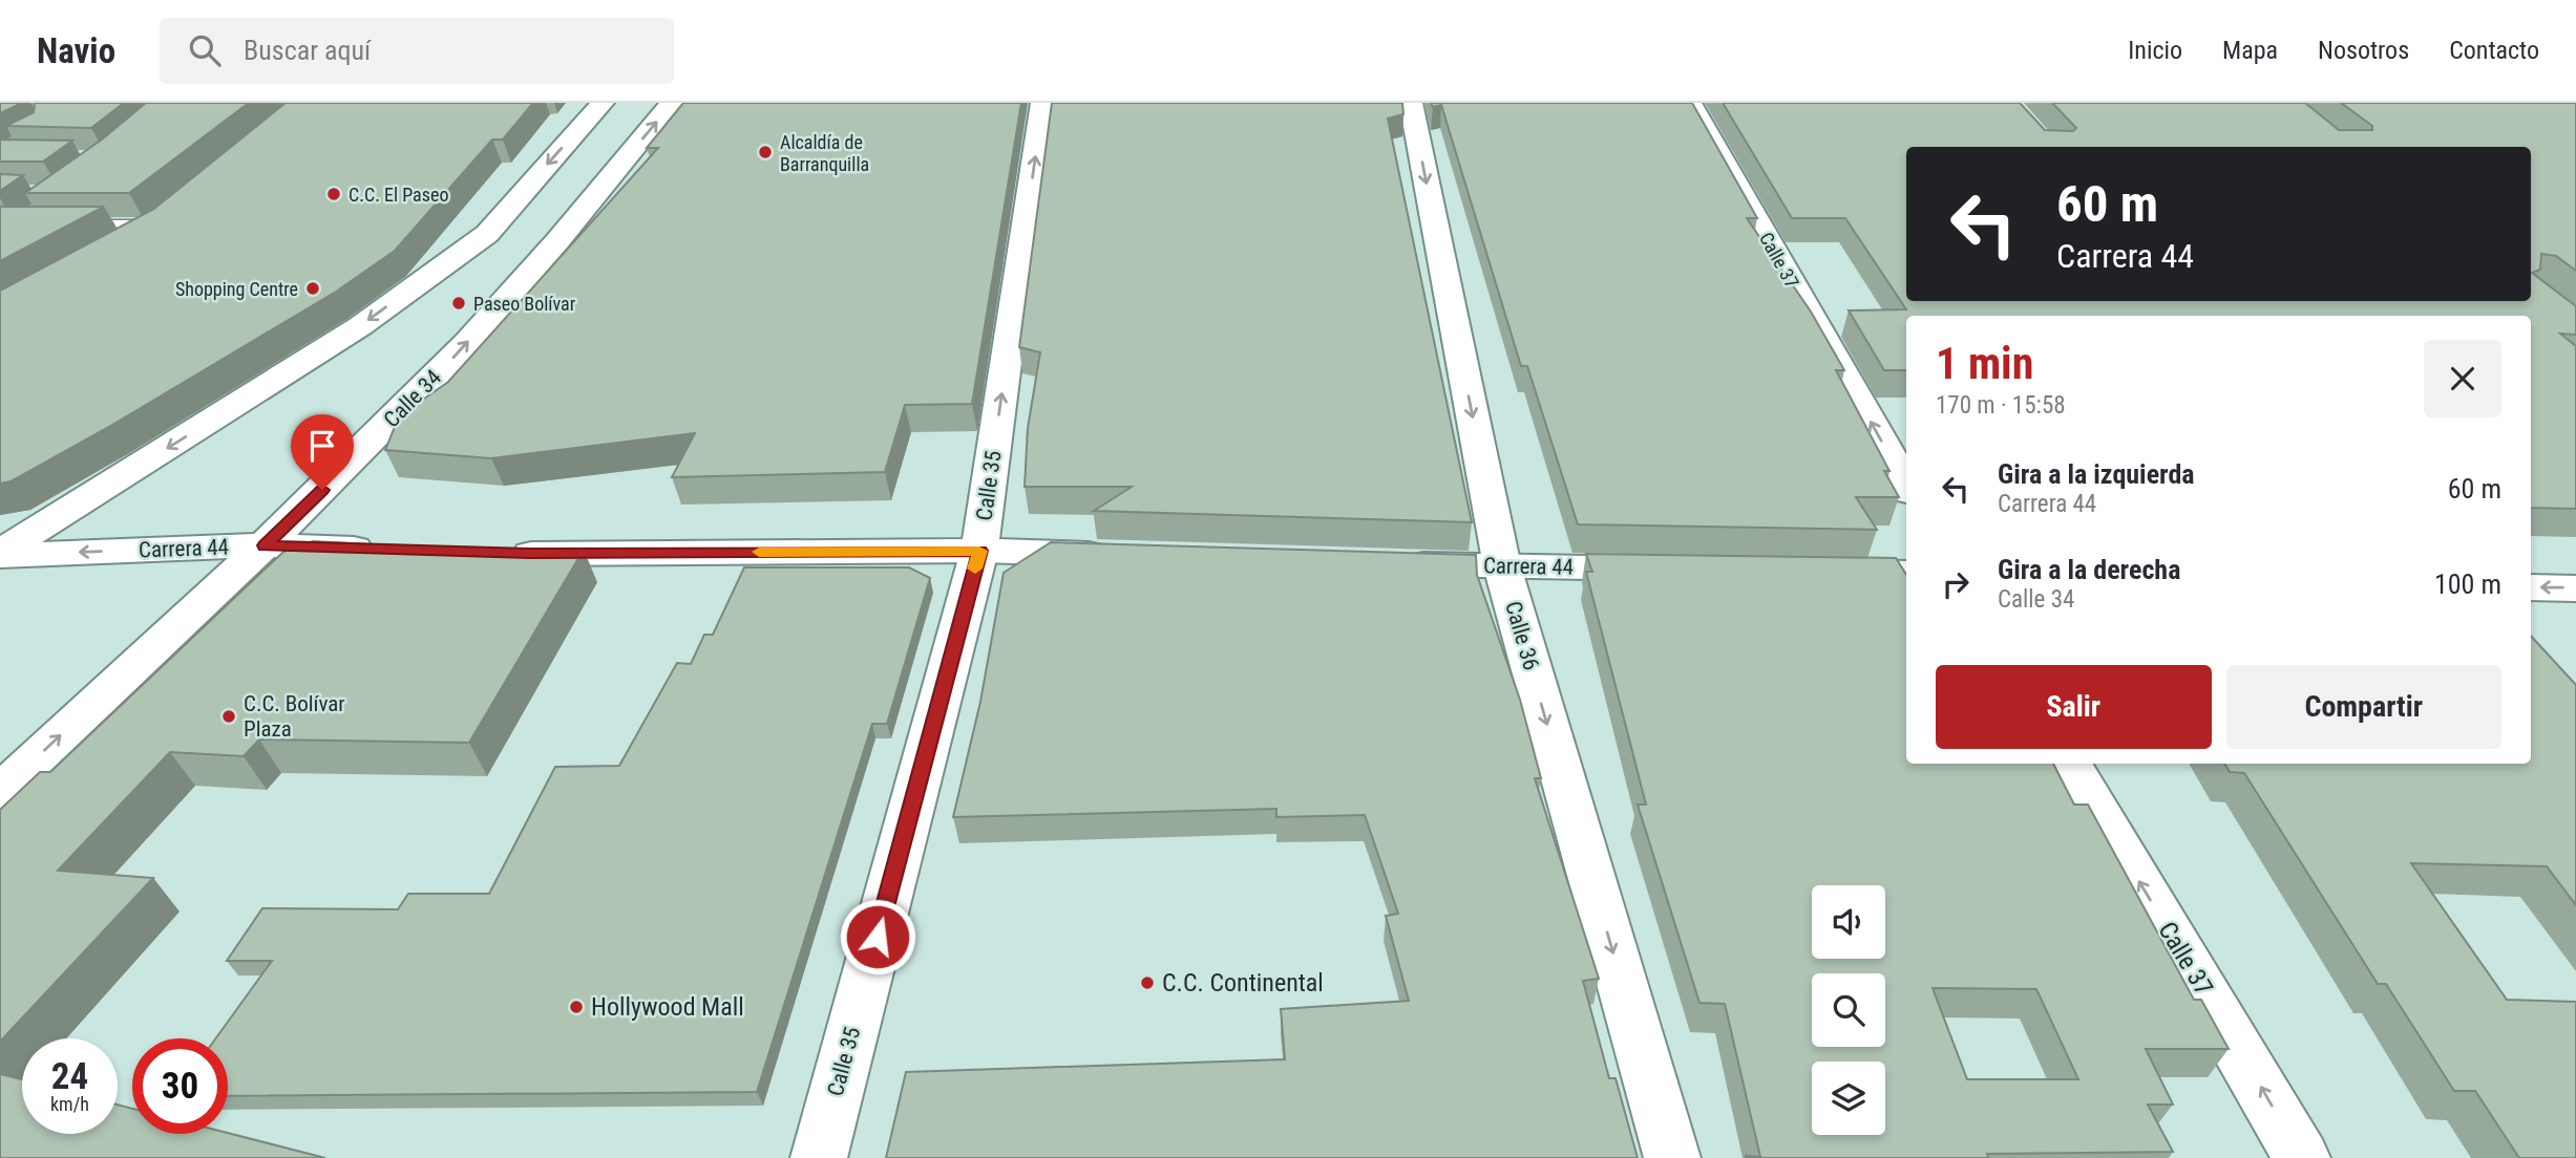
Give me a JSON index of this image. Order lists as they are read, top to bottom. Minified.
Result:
{"streets":{"street":["Calle 37","Calle 34","Calle 35","Carrera 44","Calle 36"]},"crossings":[["Calle 34","Carrera 44"],["Carrera 44","Calle 36"]],"one_way":["Calle 37","Calle 35","Carrera 44","Calle 36"],"places":["Alcaldía de Barranquilla","C.C. El Paseo","Shopping Centre","Paseo Bolívar","C.C. Bolívar Plaza","C.C. Continental","Hollywood Mall"],"page":{"header":"Navio","search":"Buscar aquí","nav":["Inicio","Mapa","Nosotros","Contacto"],"turn":["60 m","Carrera 44"],"heading":["1 min","170 m · 15:58"],"list":[{"name":"Gira a la izquierda","note":"Carrera 44","value":"60 m"},{"name":"Gira a la derecha","note":"Calle 34","value":"100 m"}],"buttons":["Salir","Compartir"],"speed":"24 km/h","limit":"30"}}
